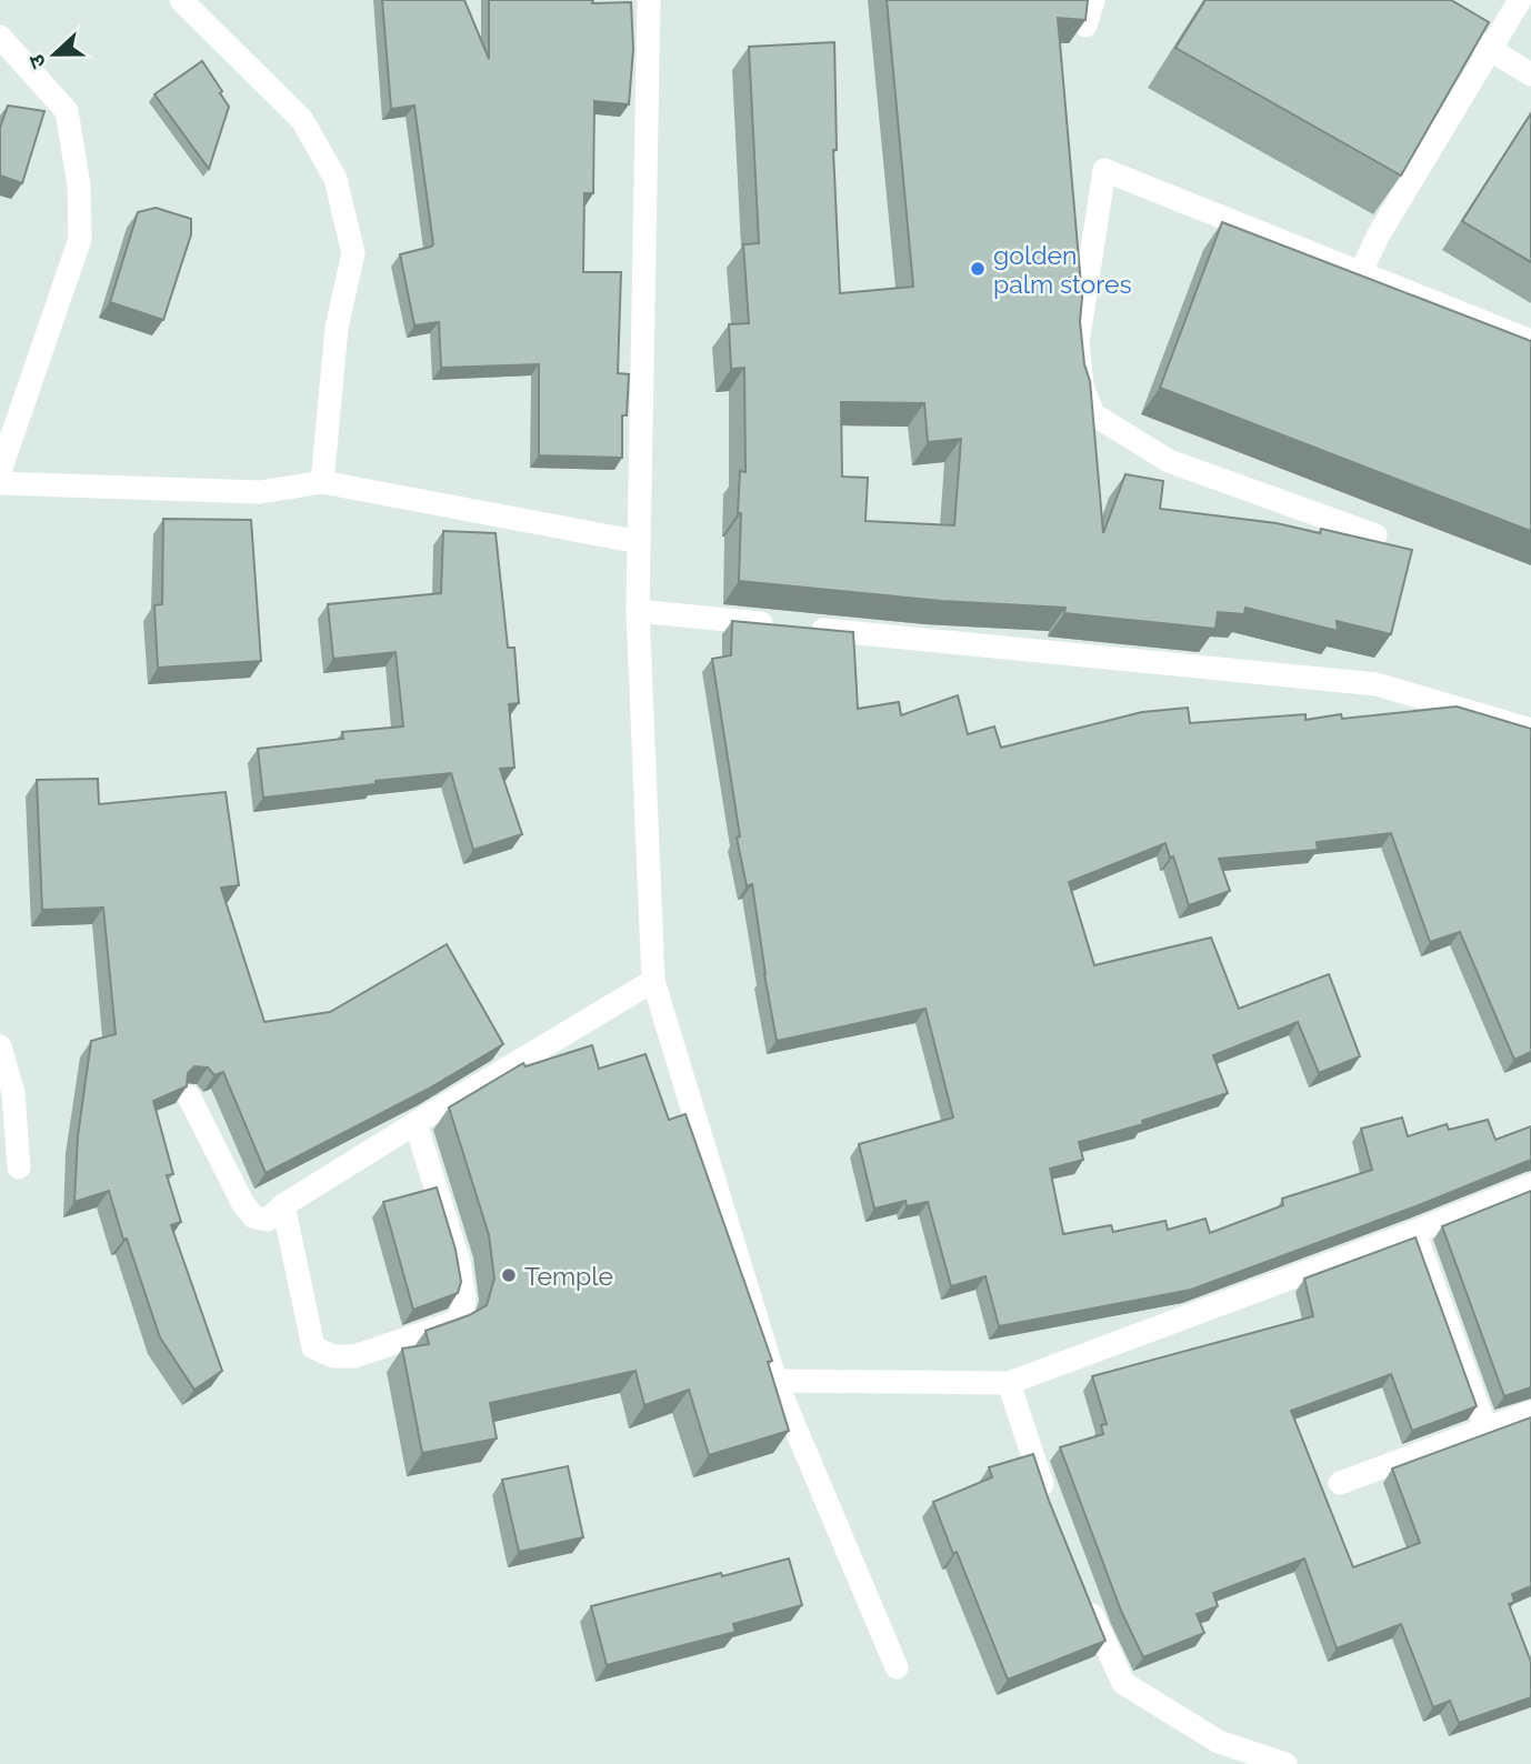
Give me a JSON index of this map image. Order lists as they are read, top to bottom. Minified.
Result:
{"places":["golden palm stores","Temple"],"north":"left"}
